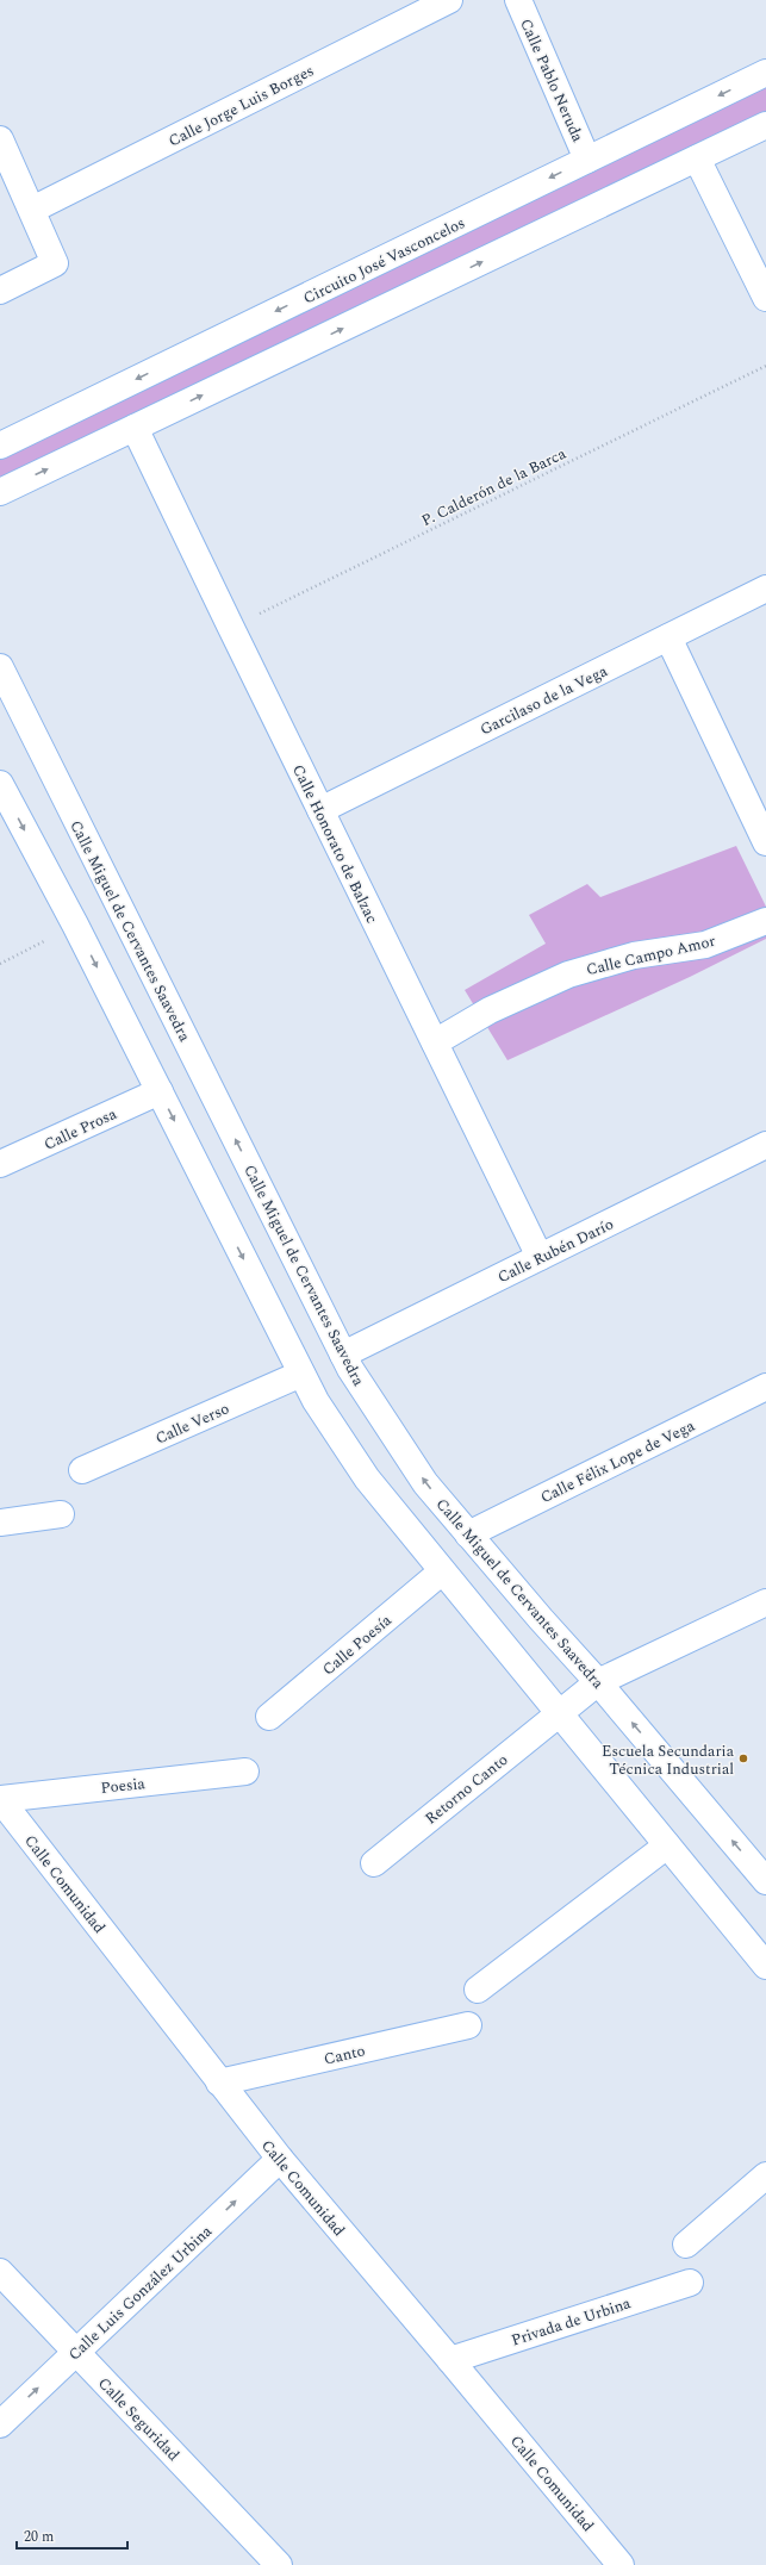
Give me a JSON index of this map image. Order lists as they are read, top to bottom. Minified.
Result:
{"streets":{"street":["Calle Pablo Neruda","Calle Jorge Luis Borges","Circuito José Vasconcelos","Garcilaso de la Vega","Calle Honorato de Balzac","Calle Miguel de Cervantes Saavedra","Calle Campo Amor","Calle Prosa","Calle Rubén Darío","Calle Verso","Calle Félix Lope de Vega","Calle Poesía","Poesia","Retorno Canto","Calle Comunidad","Canto","Calle Luis González Urbina","Privada de Urbina","Calle Seguridad"],"path":["P. Calderón de la Barca"]},"crossings":[["Calle Pablo Neruda","Circuito José Vasconcelos"],["P. Calderón de la Barca","Calle Honorato de Balzac"],["Garcilaso de la Vega","Calle Honorato de Balzac"],["Calle Honorato de Balzac","Calle Campo Amor"],["Calle Honorato de Balzac","Calle Rubén Darío"],["Calle Miguel de Cervantes Saavedra","Calle Rubén Darío"],["Calle Miguel de Cervantes Saavedra","Calle Félix Lope de Vega"],["Calle Miguel de Cervantes Saavedra","Retorno Canto"],["Poesia","Calle Comunidad"],["Calle Comunidad","Canto"],["Calle Comunidad","Calle Luis González Urbina"],["Calle Comunidad","Privada de Urbina"],["Calle Luis González Urbina","Calle Seguridad"]],"one_way":["Calle Luis González Urbina"],"places":["Escuela Secundaria Técnica Industrial"],"scale_bar":"20 m"}
